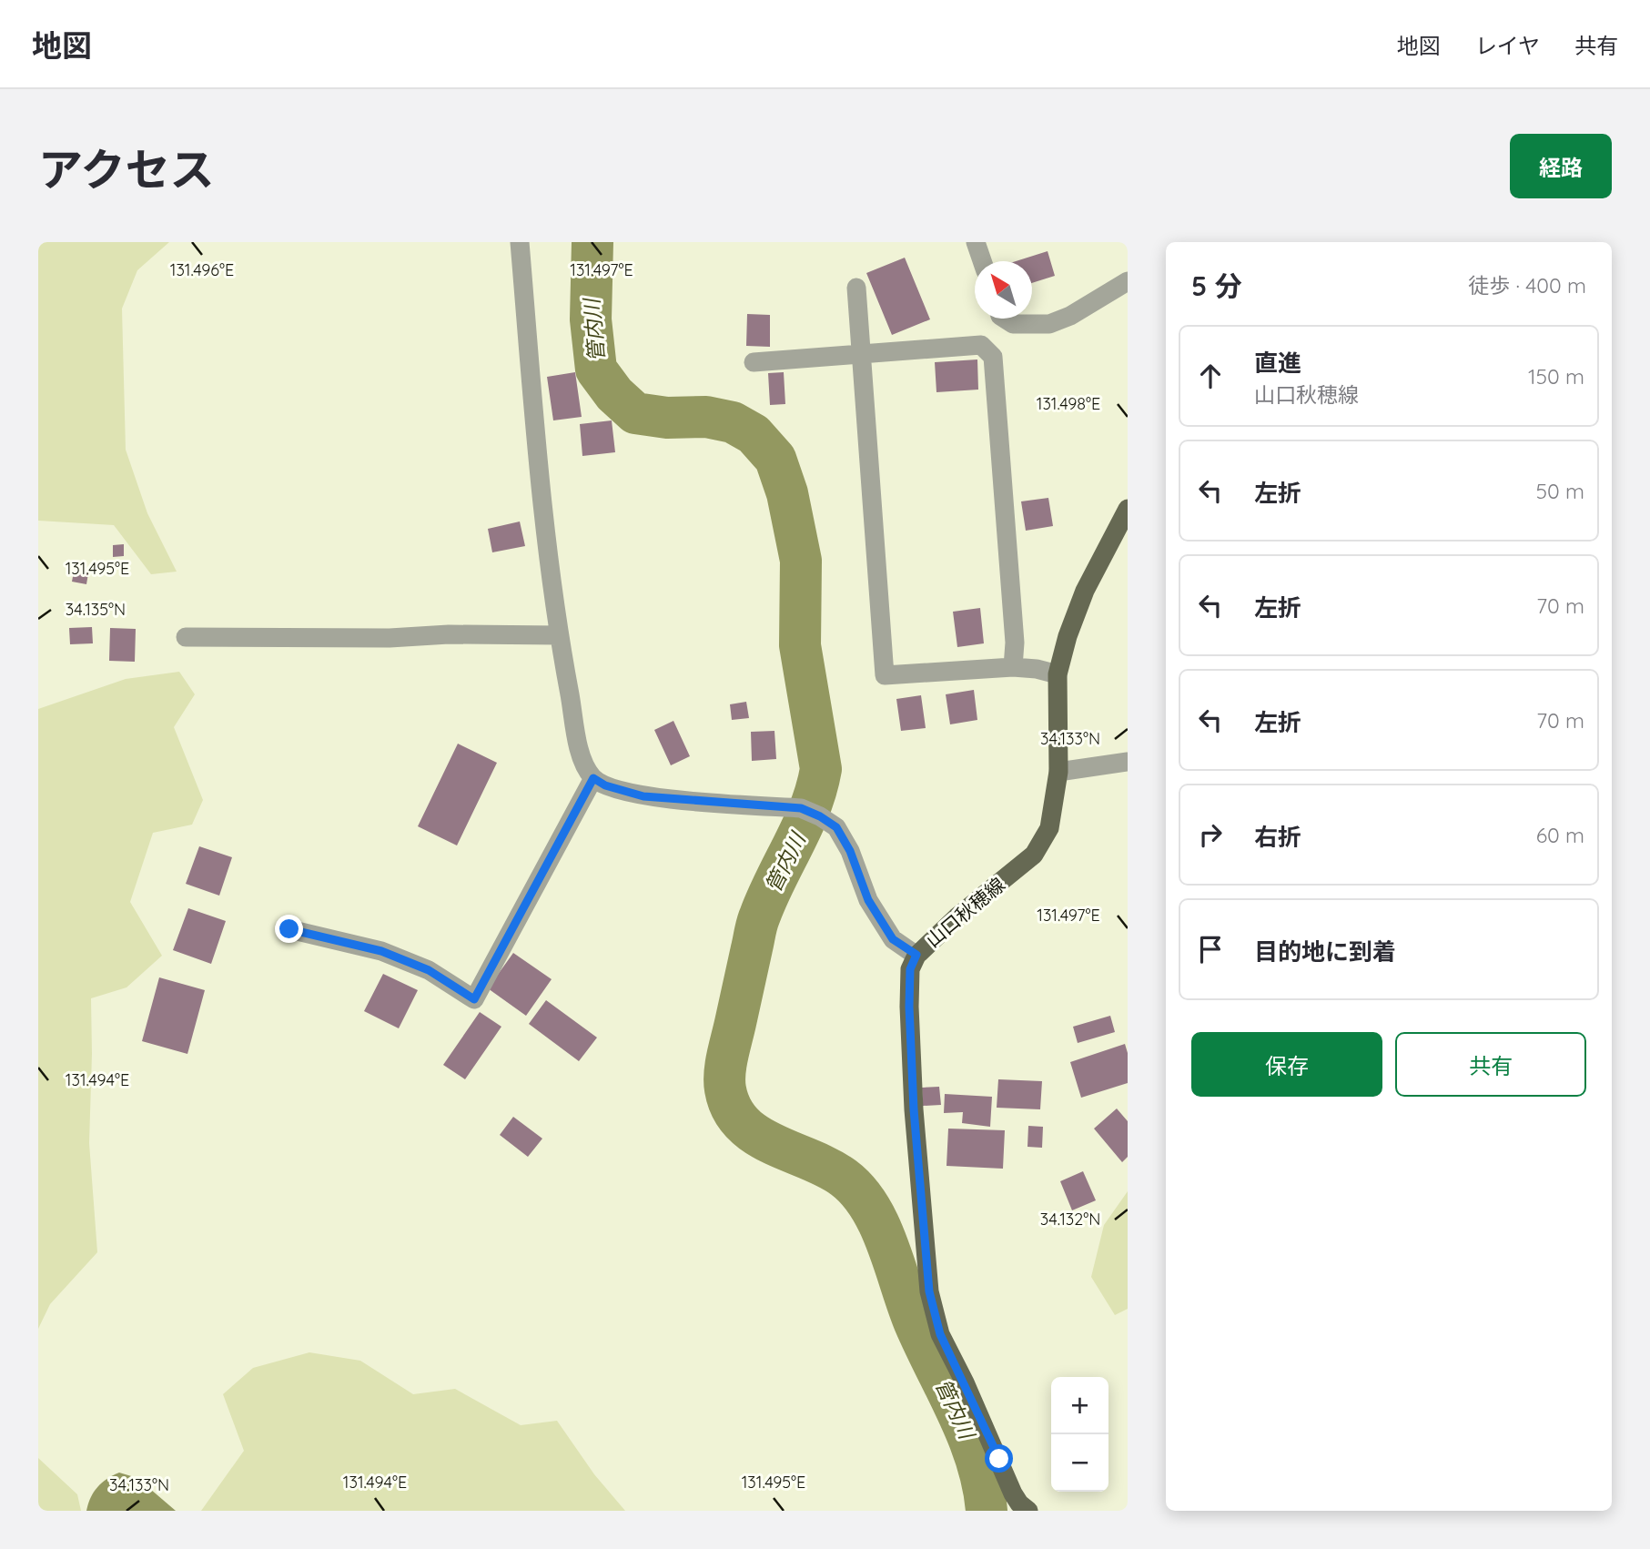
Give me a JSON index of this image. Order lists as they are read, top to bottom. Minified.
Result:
{"streets":{"main road":["山口秋穂線"]},"water":["管内川"],"north":"top left","page":{"header":"地図","nav":["地図","レイヤ","共有"],"title":"アクセス","buttons":["経路",["保存","共有"]],"heading":["5 分","徒歩 · 400 m"],"list":[["直進","山口秋穂線","150 m"],["左折","50 m"],["左折","70 m"],["左折","70 m"],["右折","60 m"],"目的地に到着"],"map_buttons":["+","−"]},"coordinates":["131.496°E","131.497°E","131.498°E","131.495°E","34.135°N","34.133°N","131.494°E","34.132°N"]}
